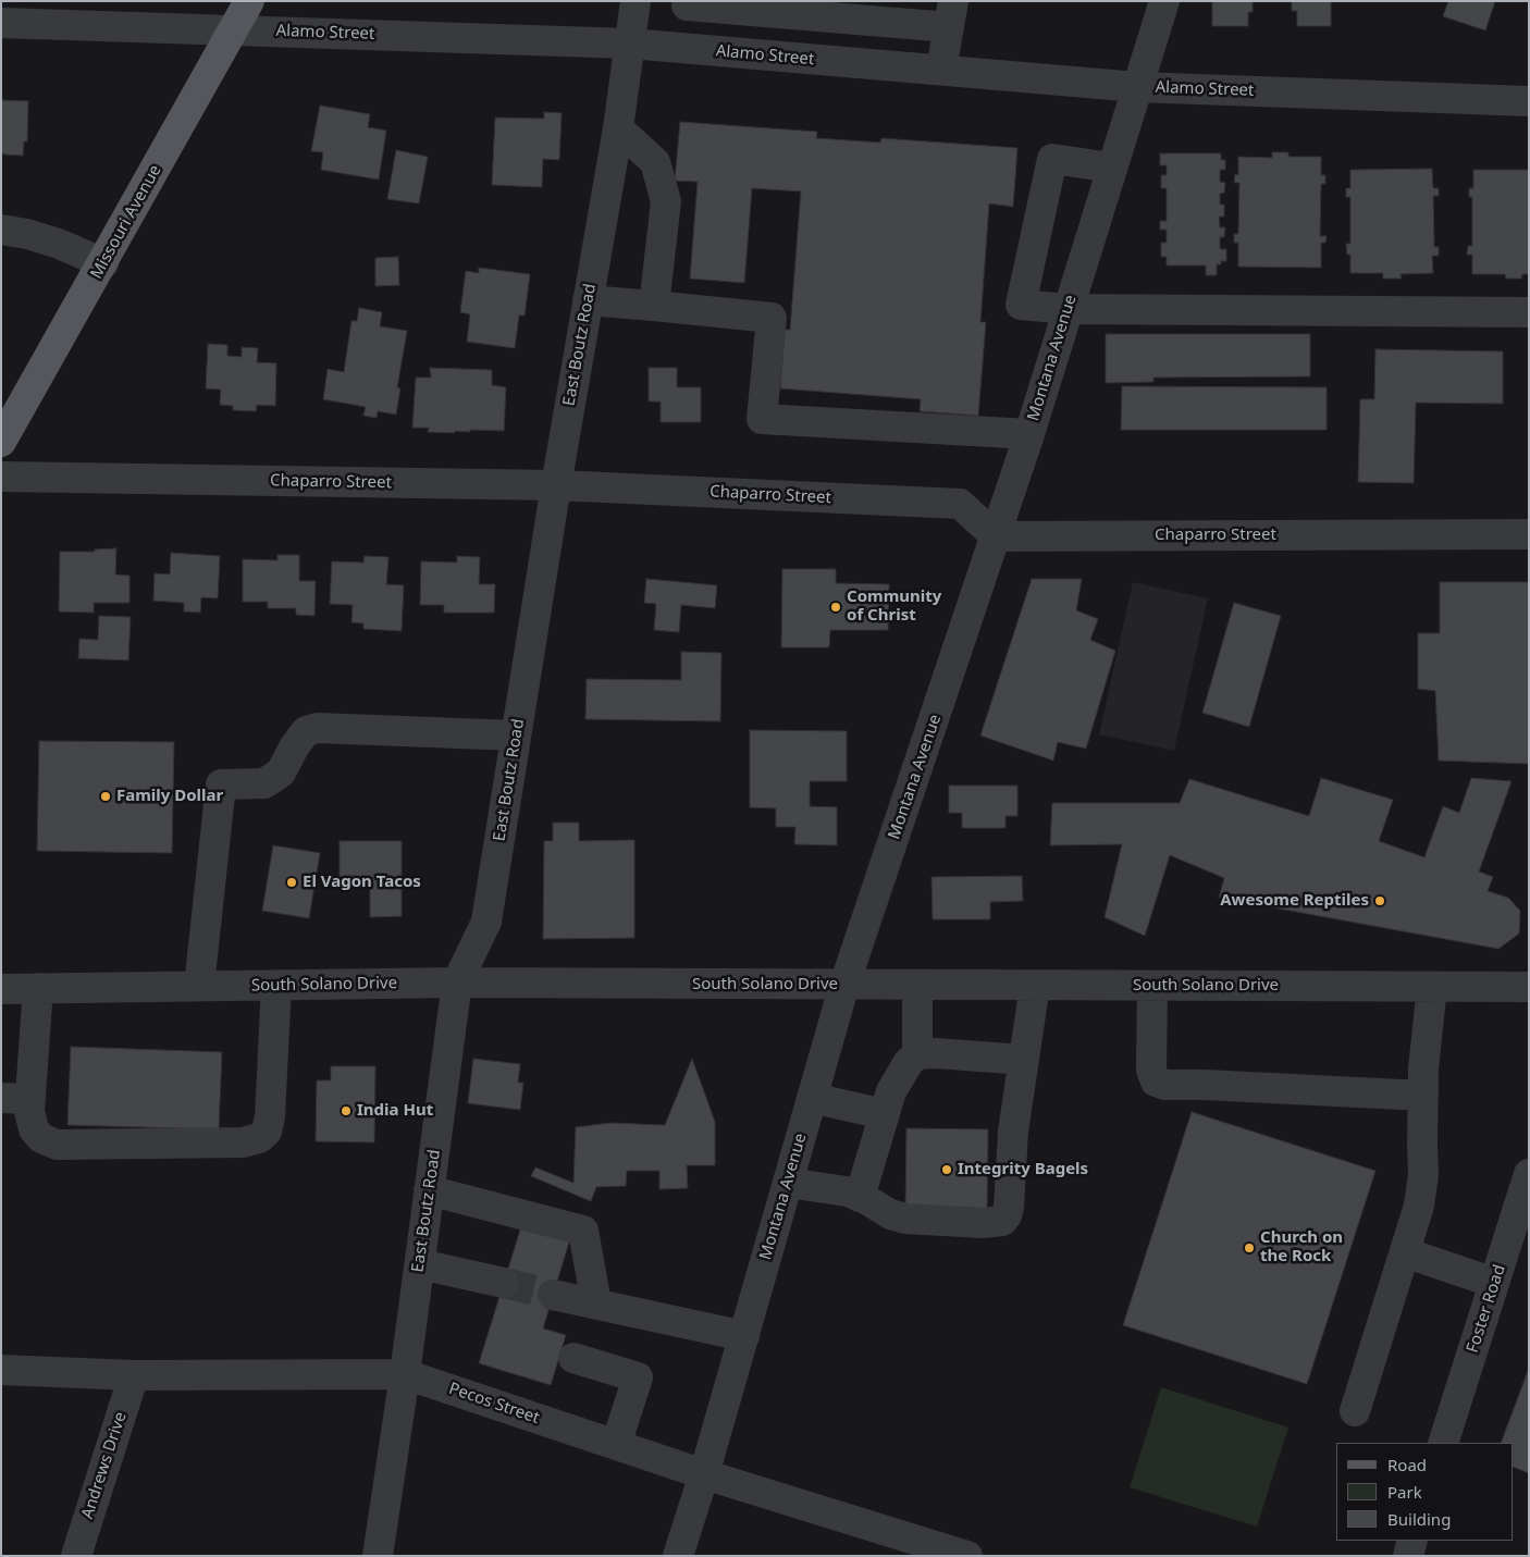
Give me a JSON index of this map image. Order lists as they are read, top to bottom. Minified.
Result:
{"streets":{"main road":["Missouri Avenue"],"street":["Alamo Street","East Boutz Road","Montana Avenue","Chaparro Street","South Solano Drive","Foster Road","Pecos Street","Andrews Drive"]},"crossings":[["Alamo Street","Missouri Avenue"],["Alamo Street","East Boutz Road"],["Alamo Street","Montana Avenue"],["East Boutz Road","Chaparro Street"],["East Boutz Road","South Solano Drive"],["East Boutz Road","Pecos Street"],["Montana Avenue","Chaparro Street"],["Montana Avenue","South Solano Drive"],["Montana Avenue","Pecos Street"],["Pecos Street","Andrews Drive"]],"places":["Community of Christ","Family Dollar","El Vagon Tacos","Awesome Reptiles","India Hut","Integrity Bagels","Church on the Rock"],"legend":["Road","Park","Building"]}
